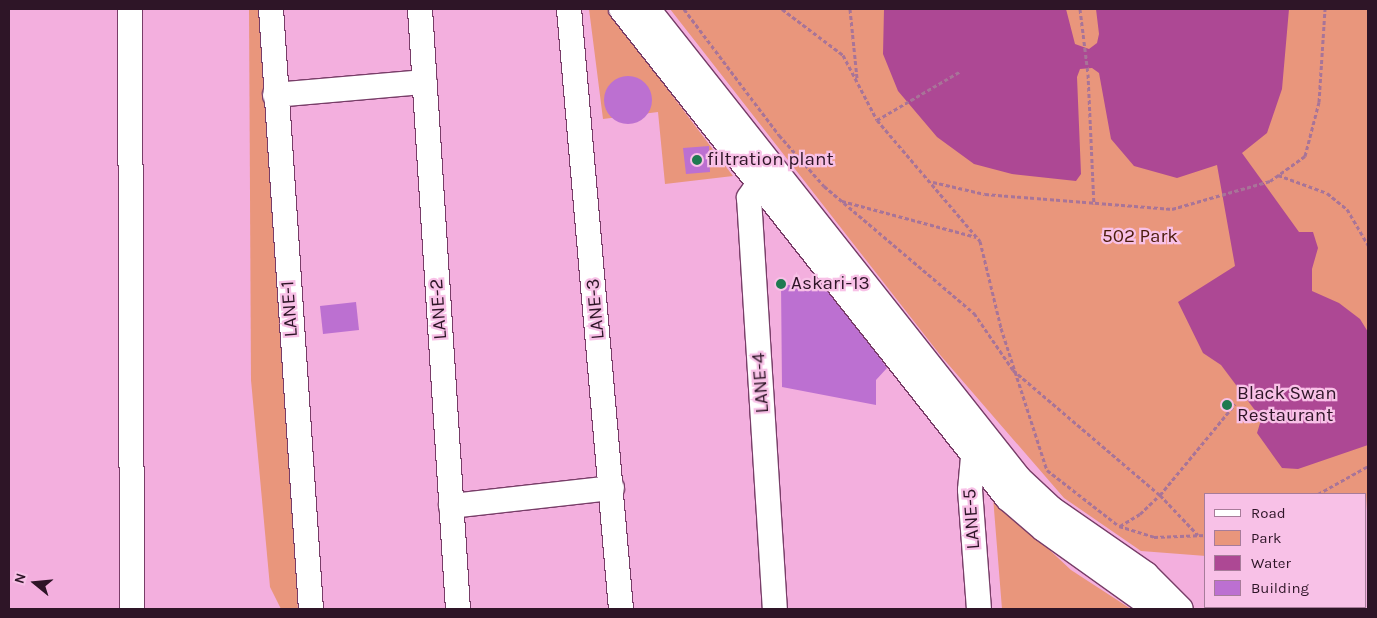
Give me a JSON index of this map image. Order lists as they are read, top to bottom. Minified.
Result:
{"streets":{"street":["LANE-1","LANE-2","LANE-3","LANE-4","LANE-5"]},"parks":["502 Park"],"places":["filtration plant","Askari-13","Black Swan Restaurant"],"legend":["Road","Park","Water","Building"],"north":"left"}
